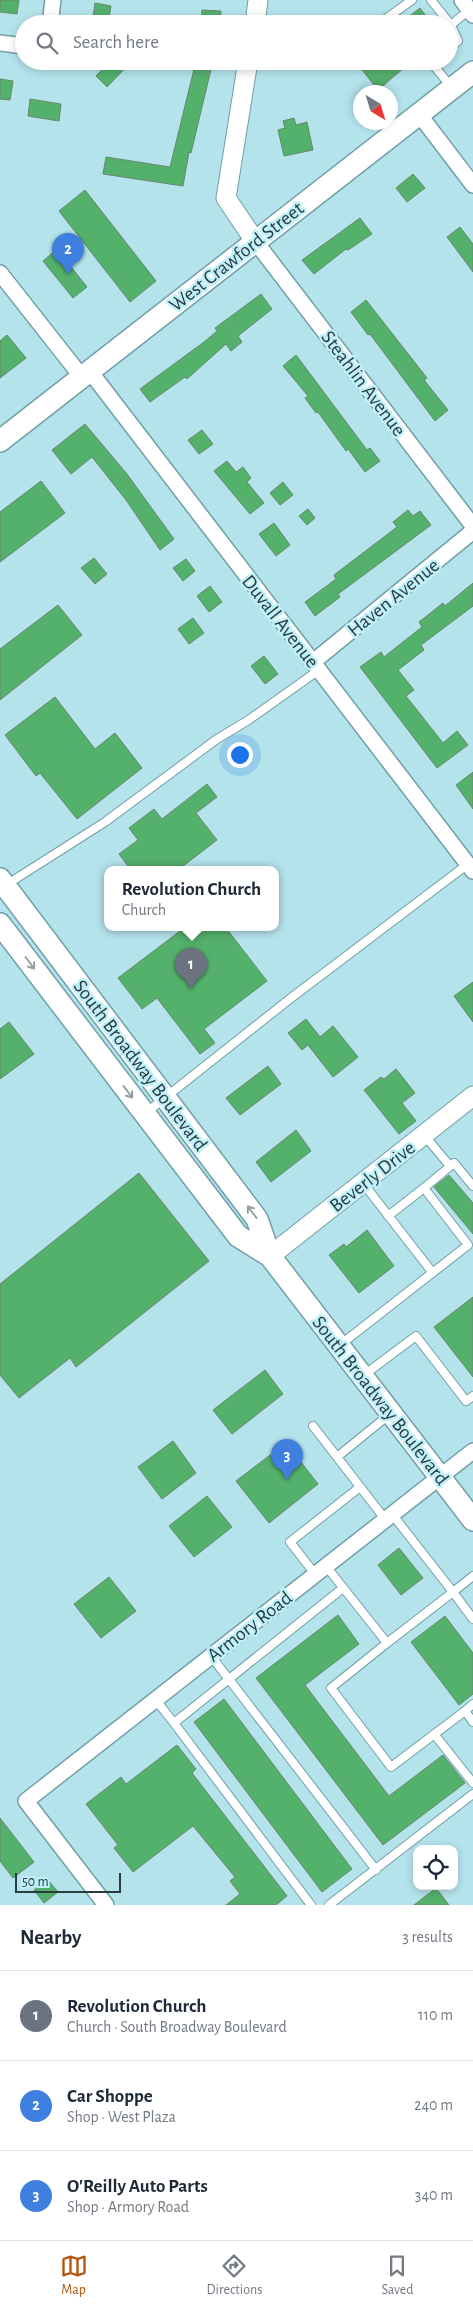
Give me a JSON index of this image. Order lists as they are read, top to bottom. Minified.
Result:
{"streets":{"main road":["West Crawford Street","South Broadway Boulevard"],"street":["Steahlin Avenue","Haven Avenue","Duvall Avenue","Beverly Drive","Armory Road"]},"crossings":[["West Crawford Street","Steahlin Avenue"],["West Crawford Street","Duvall Avenue"],["Haven Avenue","Duvall Avenue"],["South Broadway Boulevard","Beverly Drive"],["South Broadway Boulevard","Armory Road"]],"scale_bar":"50 m","north":"bottom right","page":{"search":"Search here","pins":["2","1","3"],"popup":["Revolution Church","Church"],"scale":"50 m","heading":["Nearby","3 results"],"list":[{"mark":"1","name":"Revolution Church","note":"Church · South Broadway Boulevard","value":"110 m"},{"mark":"2","name":"Car Shoppe","note":"Shop · West Plaza","value":"240 m"},{"mark":"3","name":"O'Reilly Auto Parts","note":"Shop · Armory Road","value":"340 m"}],"nav":["Map","Directions","Saved"]}}
